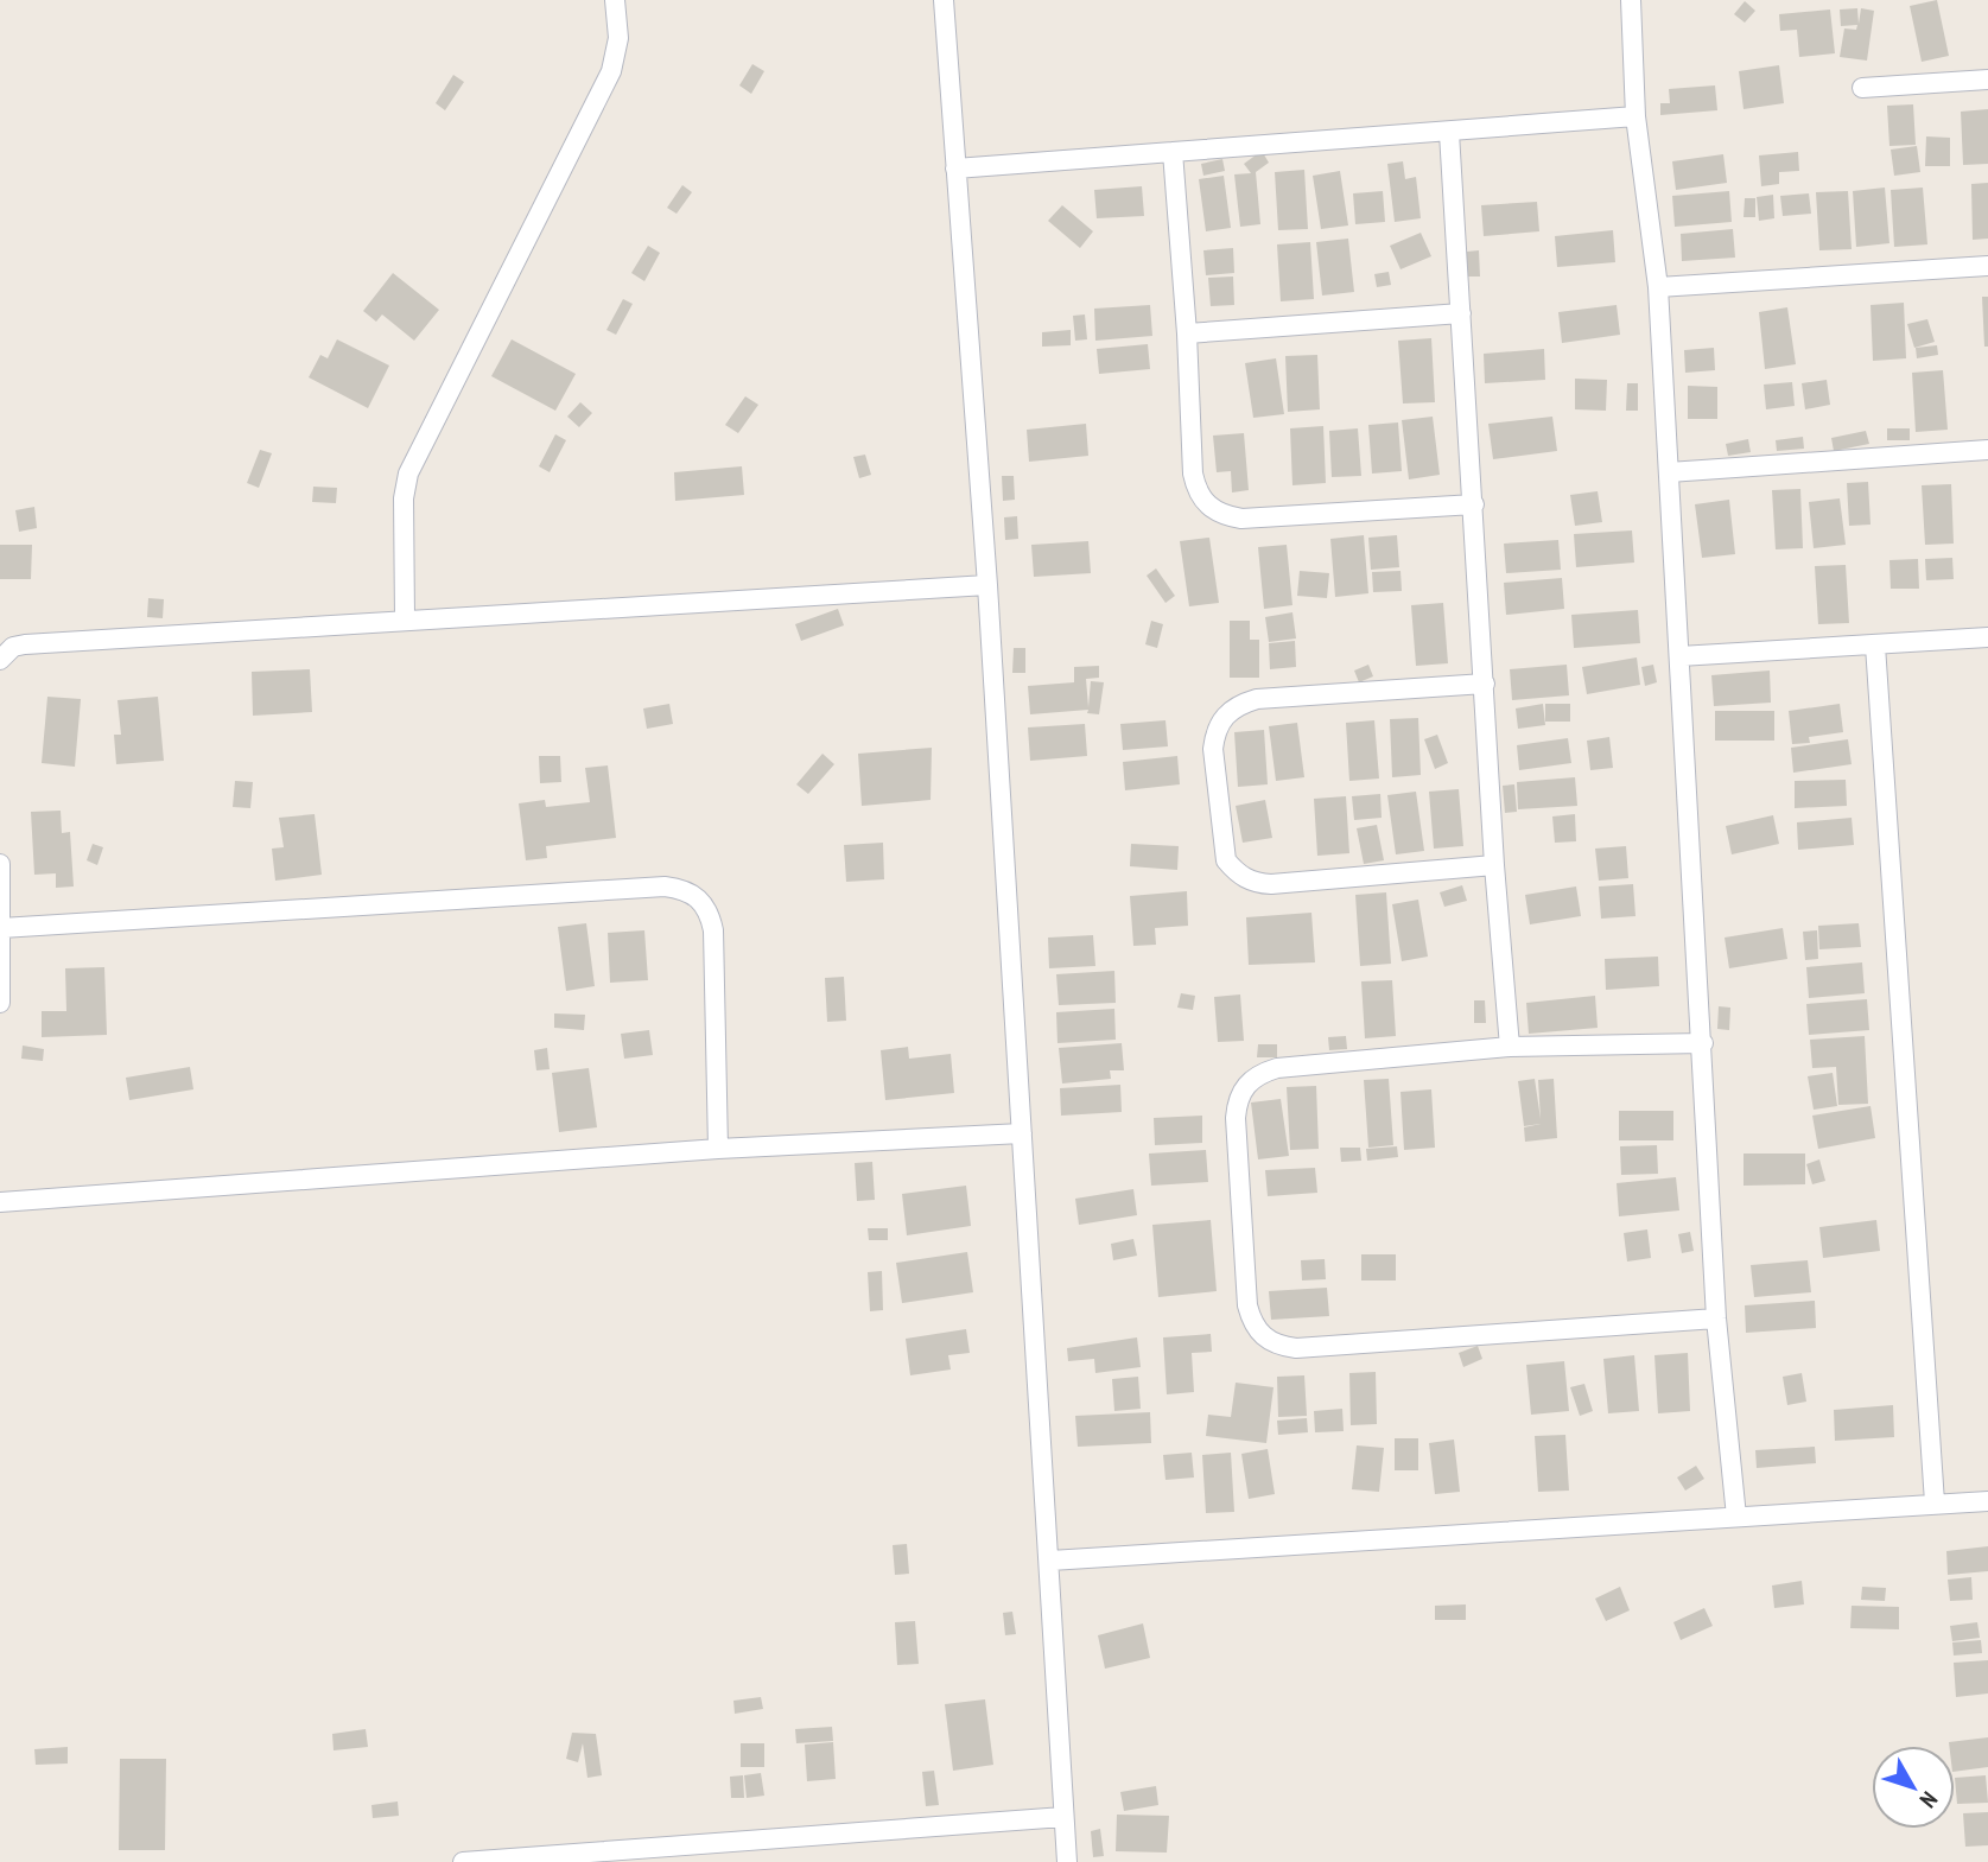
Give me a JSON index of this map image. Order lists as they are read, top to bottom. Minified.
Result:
{"north":"bottom right"}
